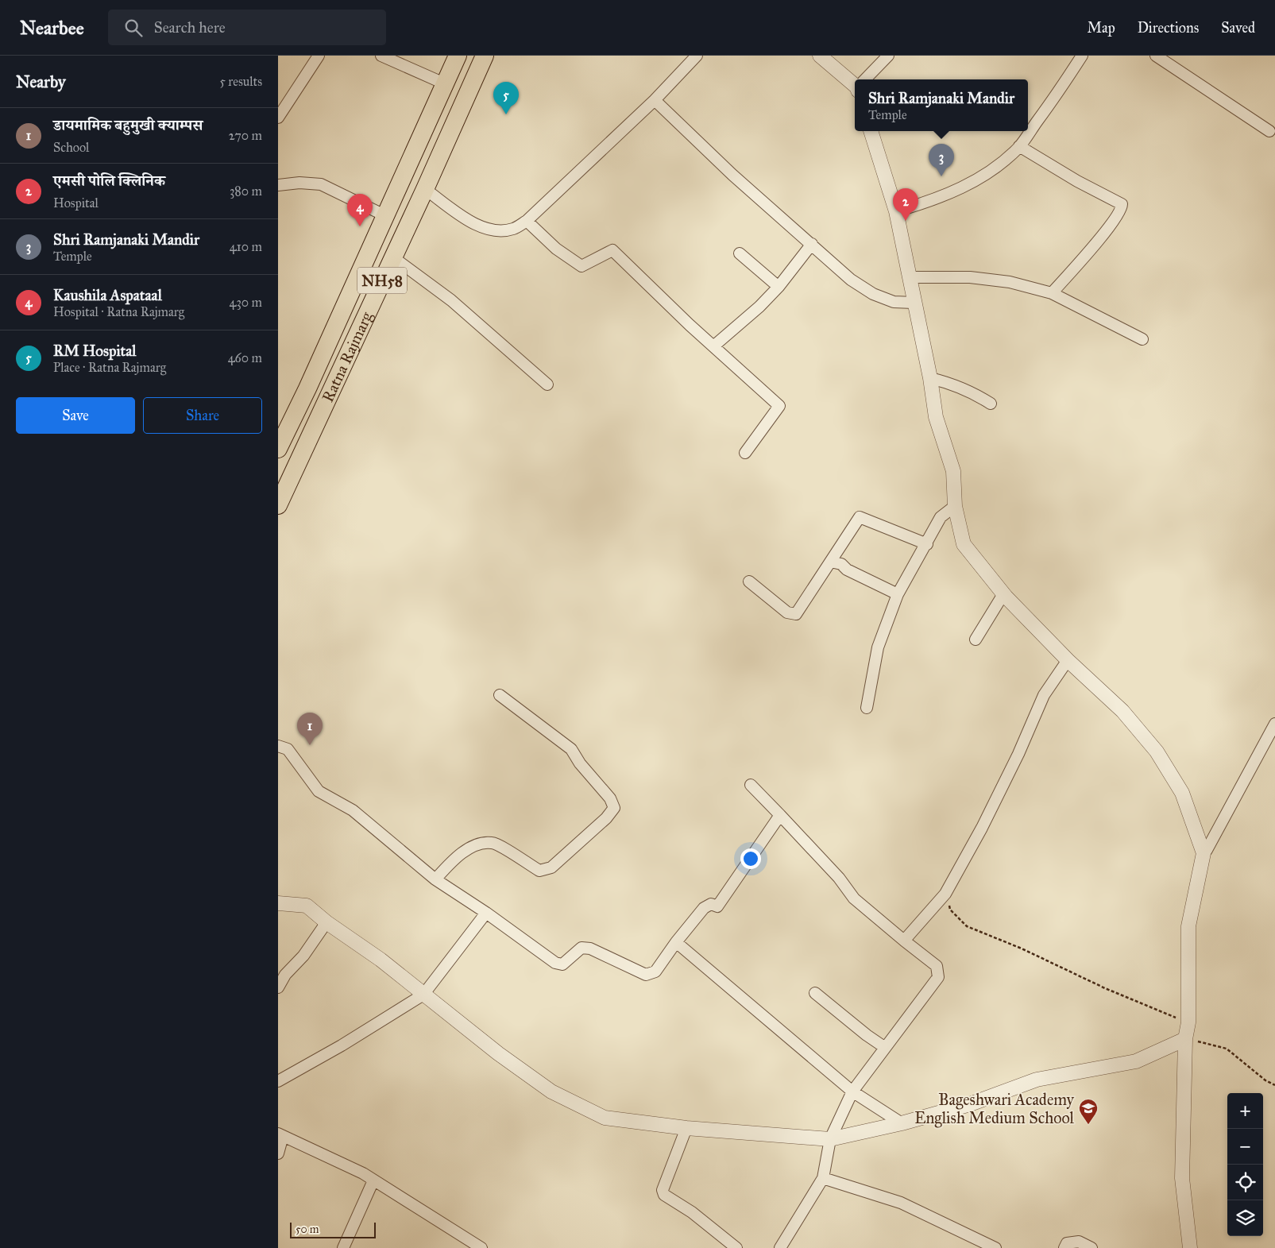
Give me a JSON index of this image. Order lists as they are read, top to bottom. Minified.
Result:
{"streets":{"highway":["NH58","Ratna Rajmarg"]},"places":{"school or university":["Bageshwari Academy English Medium School"]},"scale_bar":"50 m","page":{"header":"Nearbee","search":"Search here","nav":["Map","Directions","Saved"],"heading":["Nearby","5 results"],"popup":["Shri Ramjanaki Mandir","Temple"],"pins":["5","3","2","4","1"],"list":[{"mark":"1","name":"डायमामिक बहुमुखी क्याम्पस","note":"School","value":"270 m"},{"mark":"2","name":"एमसी पोलि क्लिनिक","note":"Hospital","value":"380 m"},{"mark":"3","name":"Shri Ramjanaki Mandir","note":"Temple","value":"410 m"},{"mark":"4","name":"Kaushila Aspataal","note":"Hospital · Ratna Rajmarg","value":"430 m"},{"mark":"5","name":"RM Hospital","note":"Place · Ratna Rajmarg","value":"460 m"}],"buttons":["Save","Share"],"map_buttons":["+","−"],"scale":"50 m"}}
